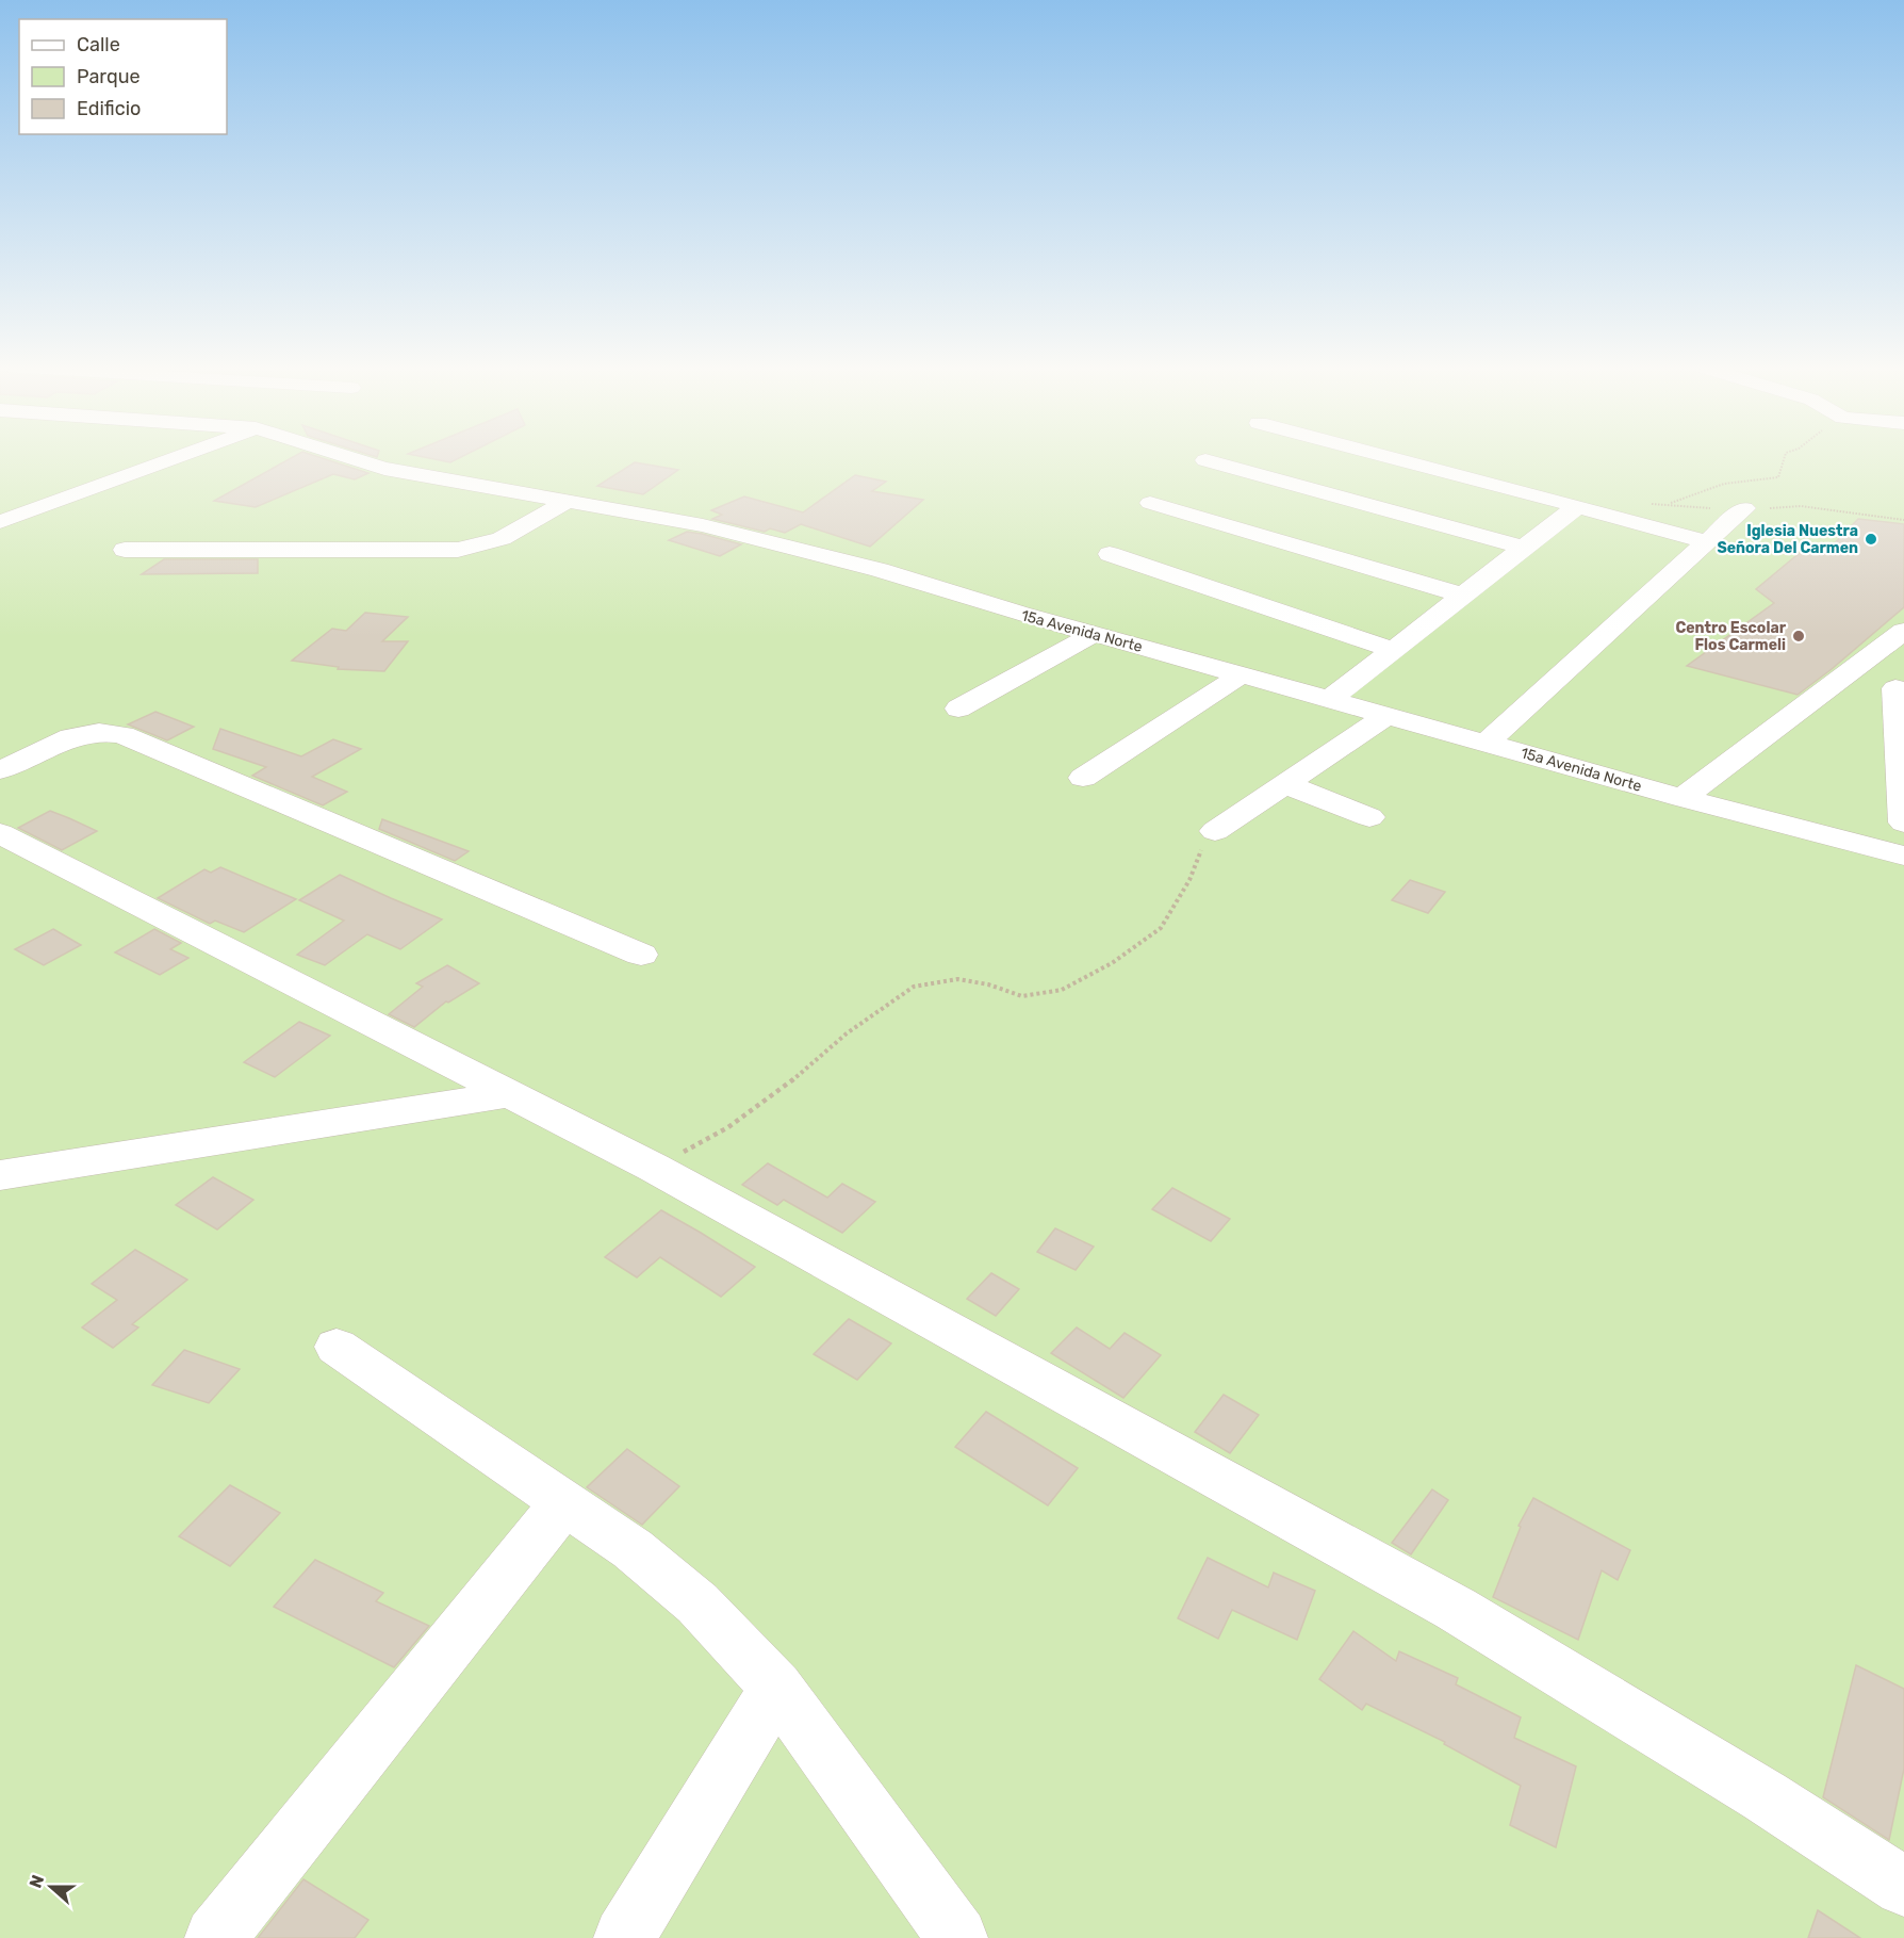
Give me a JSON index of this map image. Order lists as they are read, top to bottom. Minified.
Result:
{"streets":{"street":["15a Avenida Norte"]},"places":["Iglesia Nuestra Señora Del Carmen","Centro Escolar Flos Carmeli"],"legend":["Calle","Parque","Edificio"],"north":"left"}
